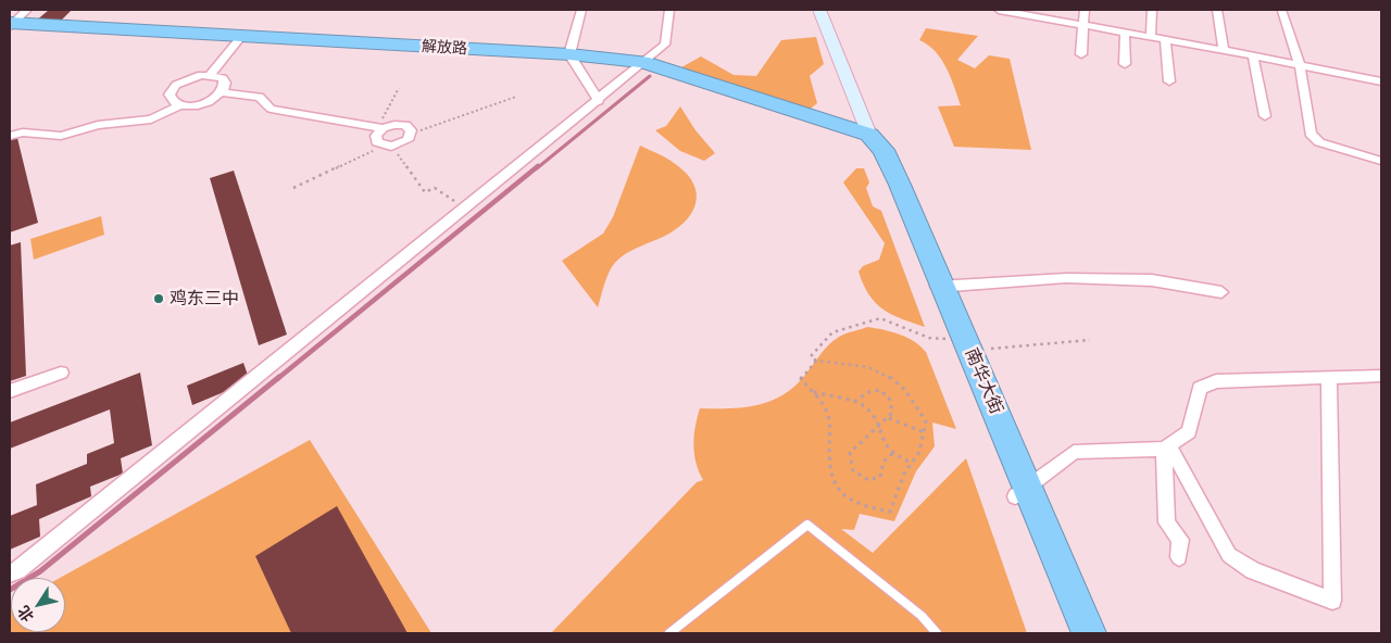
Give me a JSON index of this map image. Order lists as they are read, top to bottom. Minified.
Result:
{"streets":{"highway":["解放路","南华大街"]},"crossings":[["解放路","南华大街"]],"places":["鸡东三中"],"north":"bottom left"}
